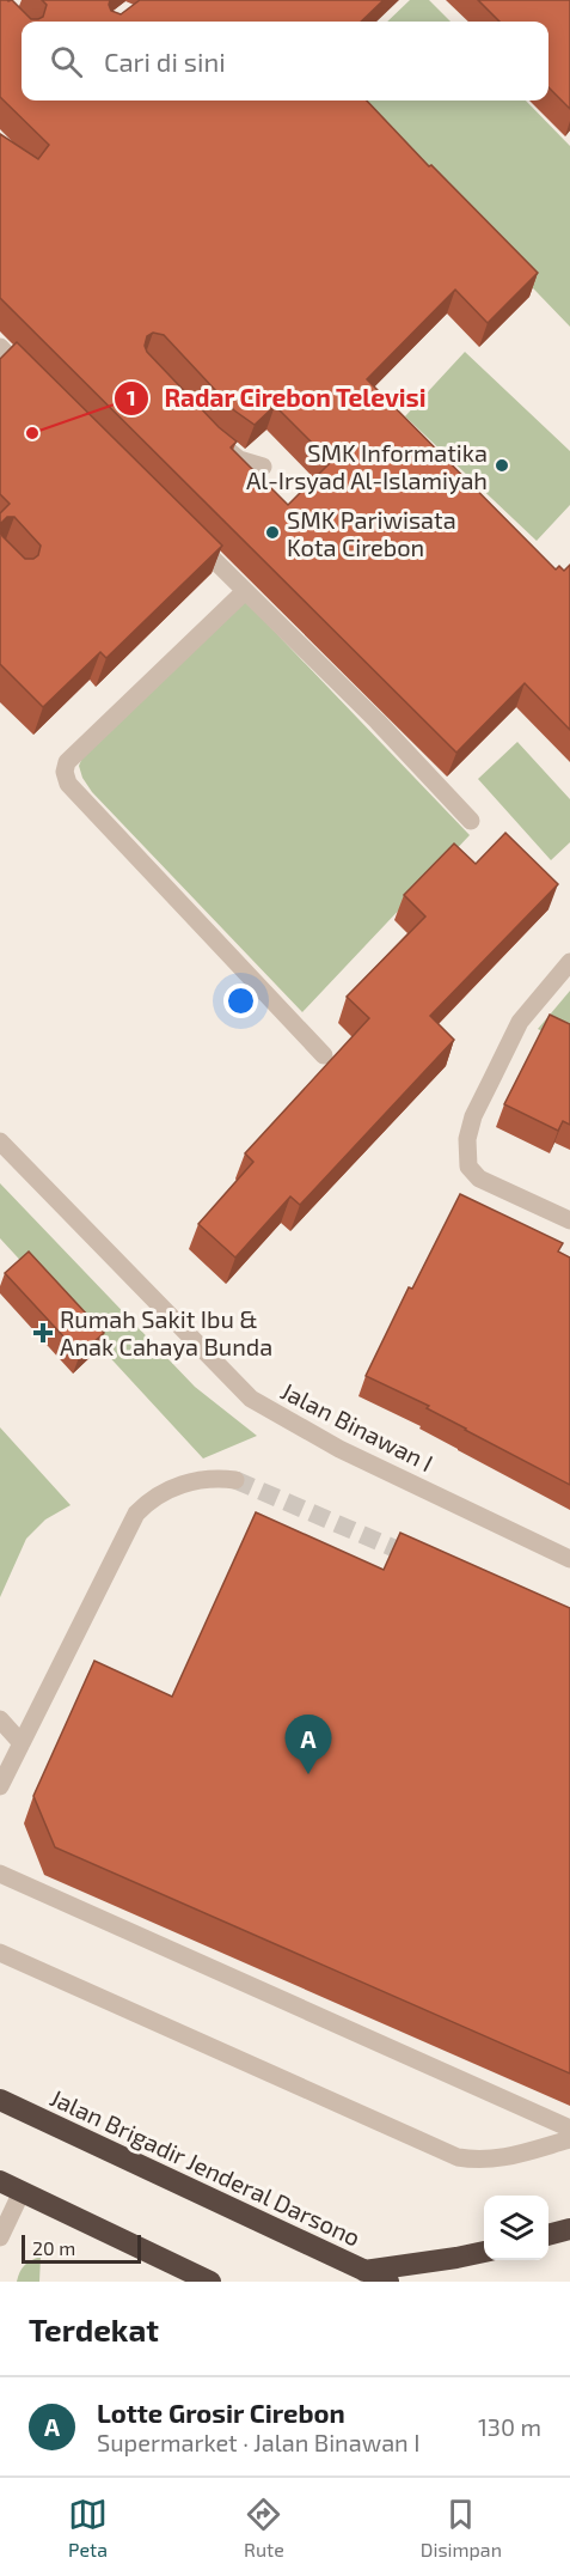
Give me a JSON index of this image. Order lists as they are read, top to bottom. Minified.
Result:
{"streets":{"highway":["Jalan Brigadir Jenderal Darsono"],"street":["Jalan Binawan I"]},"places":{"other":["Radar Cirebon Televisi","SMK Informatika Al-Irsyad Al-Islamiyah","SMK Pariwisata Kota Cirebon"],"health":["Rumah Sakit Ibu & Anak Cahaya Bunda"]},"scale_bar":"20 m","page":{"search":"Cari di sini","pins":"A","scale":"20 m","heading":"Terdekat","list":[{"mark":"A","name":"Lotte Grosir Cirebon","note":"Supermarket · Jalan Binawan I","value":"130 m"}],"nav":["Peta","Rute","Disimpan"]}}
